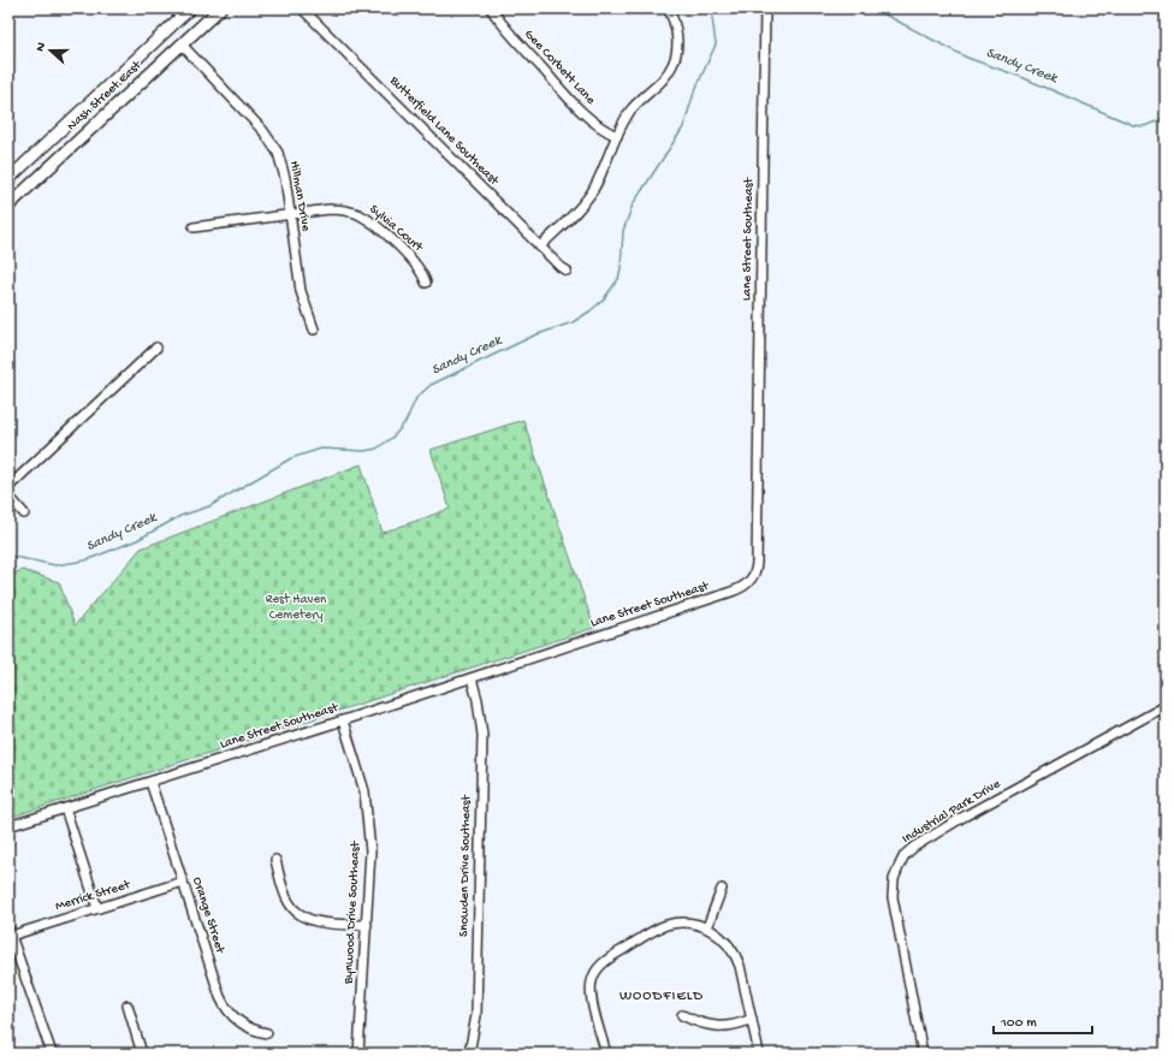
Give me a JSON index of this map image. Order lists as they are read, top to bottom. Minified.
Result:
{"streets":{"main road":["Nash Street East"],"street":["Gee Corbett Lane","Butterfield Lane Southeast","Hillman Drive","Sylvia Court","Lane Street Southeast","Industrial Park Drive","Snowden Drive Southeast","Merrick Street","Bynwood Drive Southeast","Orange Street"]},"crossings":[["Nash Street East","Hillman Drive"],["Hillman Drive","Sylvia Court"],["Lane Street Southeast","Snowden Drive Southeast"],["Lane Street Southeast","Bynwood Drive Southeast"],["Lane Street Southeast","Orange Street"],["Merrick Street","Orange Street"]],"districts":["WOODFIELD"],"water":["Sandy Creek"],"parks":["Rest Haven Cemetery"],"scale_bar":"100 m","north":"left"}
